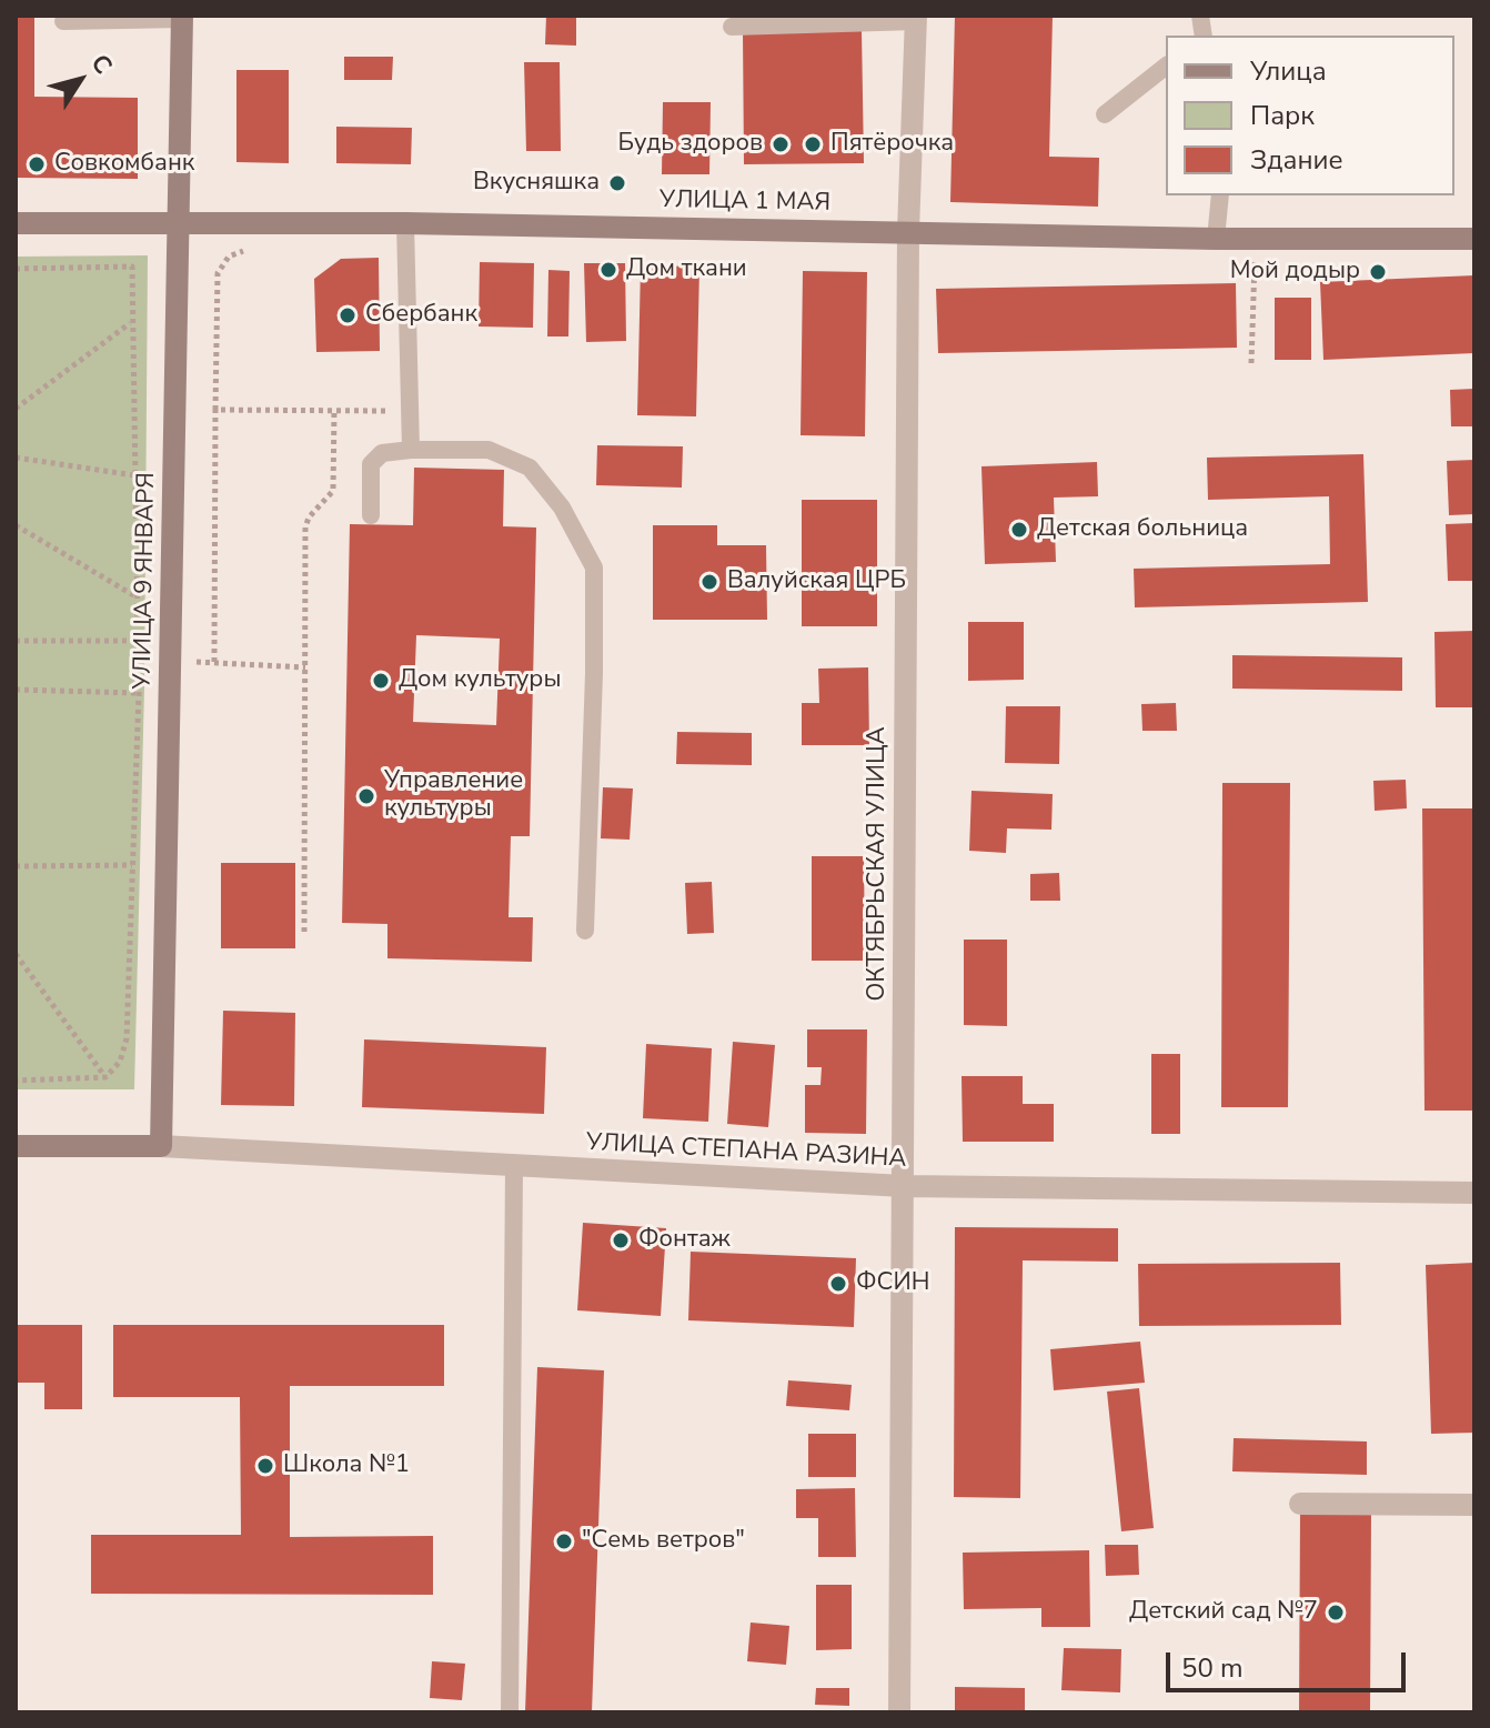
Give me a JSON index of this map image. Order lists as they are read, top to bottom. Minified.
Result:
{"streets":{"main road":["УЛИЦА 1 МАЯ","УЛИЦА 9 ЯНВАРЯ","УЛИЦА СТЕПАНА РАЗИНА"],"street":["ОКТЯБРЬСКАЯ УЛИЦА"]},"crossings":[["УЛИЦА 1 МАЯ","УЛИЦА 9 ЯНВАРЯ"],["УЛИЦА 1 МАЯ","ОКТЯБРЬСКАЯ УЛИЦА"],["УЛИЦА 9 ЯНВАРЯ","УЛИЦА СТЕПАНА РАЗИНА"],["ОКТЯБРЬСКАЯ УЛИЦА","УЛИЦА СТЕПАНА РАЗИНА"]],"places":["Будь здоров","Пятёрочка","Совкомбанк","Вкусняшка","Дом ткани","Мой додыр","Сбербанк","Детская больница","Валуйская ЦРБ","Дом культуры","Управление культуры","Фонтаж","ФСИН","Школа №1","\"Семь ветров\"","Детский сад №7"],"legend":["Улица","Парк","Здание"],"scale_bar":"50 m","north":"top right"}
